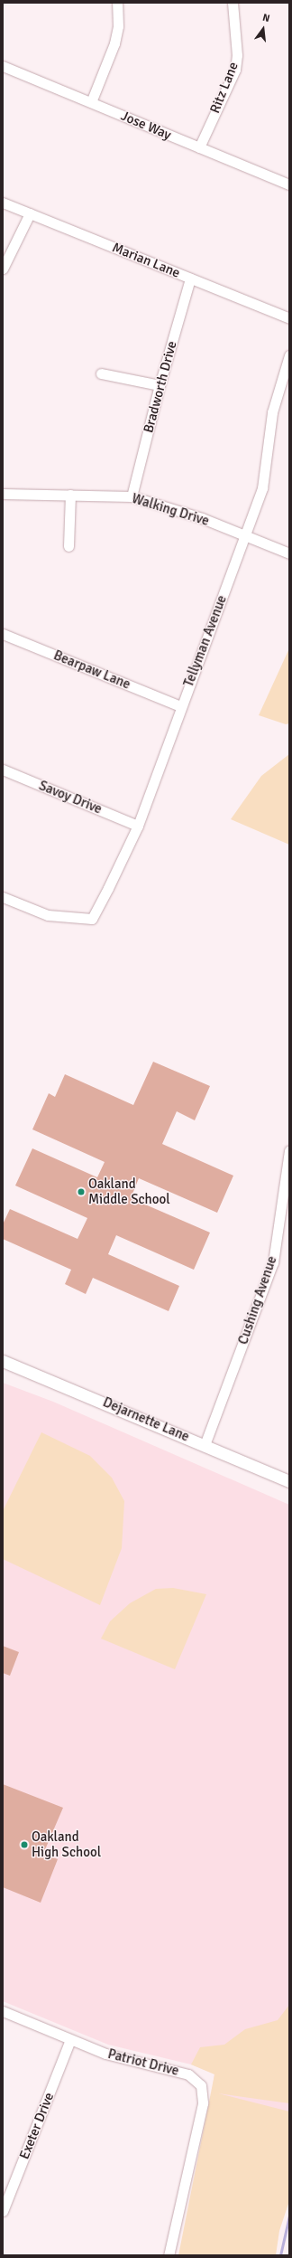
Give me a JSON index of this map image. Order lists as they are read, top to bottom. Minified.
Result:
{"streets":{"main road":["Dejarnette Lane"],"street":["Ritz Lane","Jose Way","Marian Lane","Bradworth Drive","Walking Drive","Tellyman Avenue","Bearpaw Lane","Savoy Drive","Cushing Avenue","Patriot Drive","Exeter Drive"]},"crossings":[["Ritz Lane","Jose Way"],["Marian Lane","Bradworth Drive"],["Bradworth Drive","Walking Drive"],["Walking Drive","Tellyman Avenue"],["Tellyman Avenue","Bearpaw Lane"],["Tellyman Avenue","Savoy Drive"],["Cushing Avenue","Dejarnette Lane"],["Patriot Drive","Exeter Drive"]],"places":["Oakland Middle School","Oakland High School"],"north":"top"}
